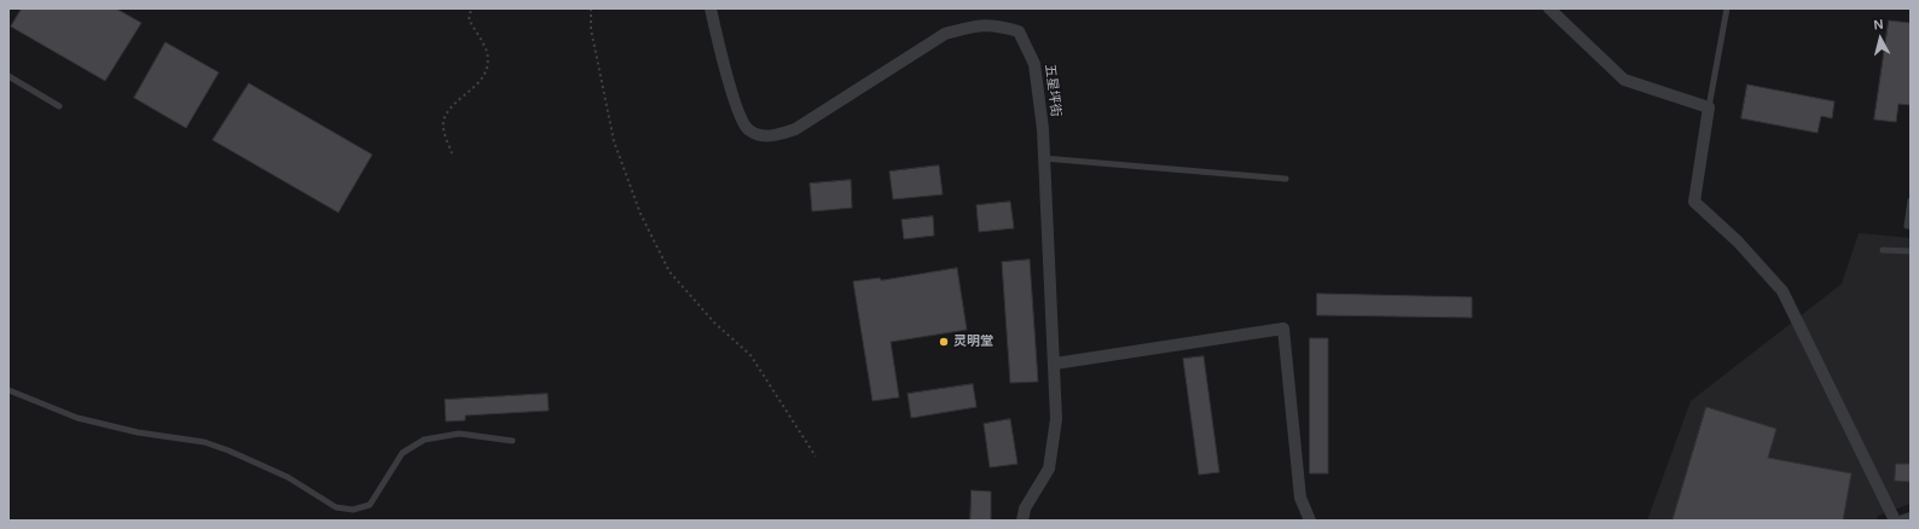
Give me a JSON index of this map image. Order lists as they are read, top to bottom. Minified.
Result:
{"streets":{"street":["五星坪街"]},"places":["灵明堂"],"north":"top"}
